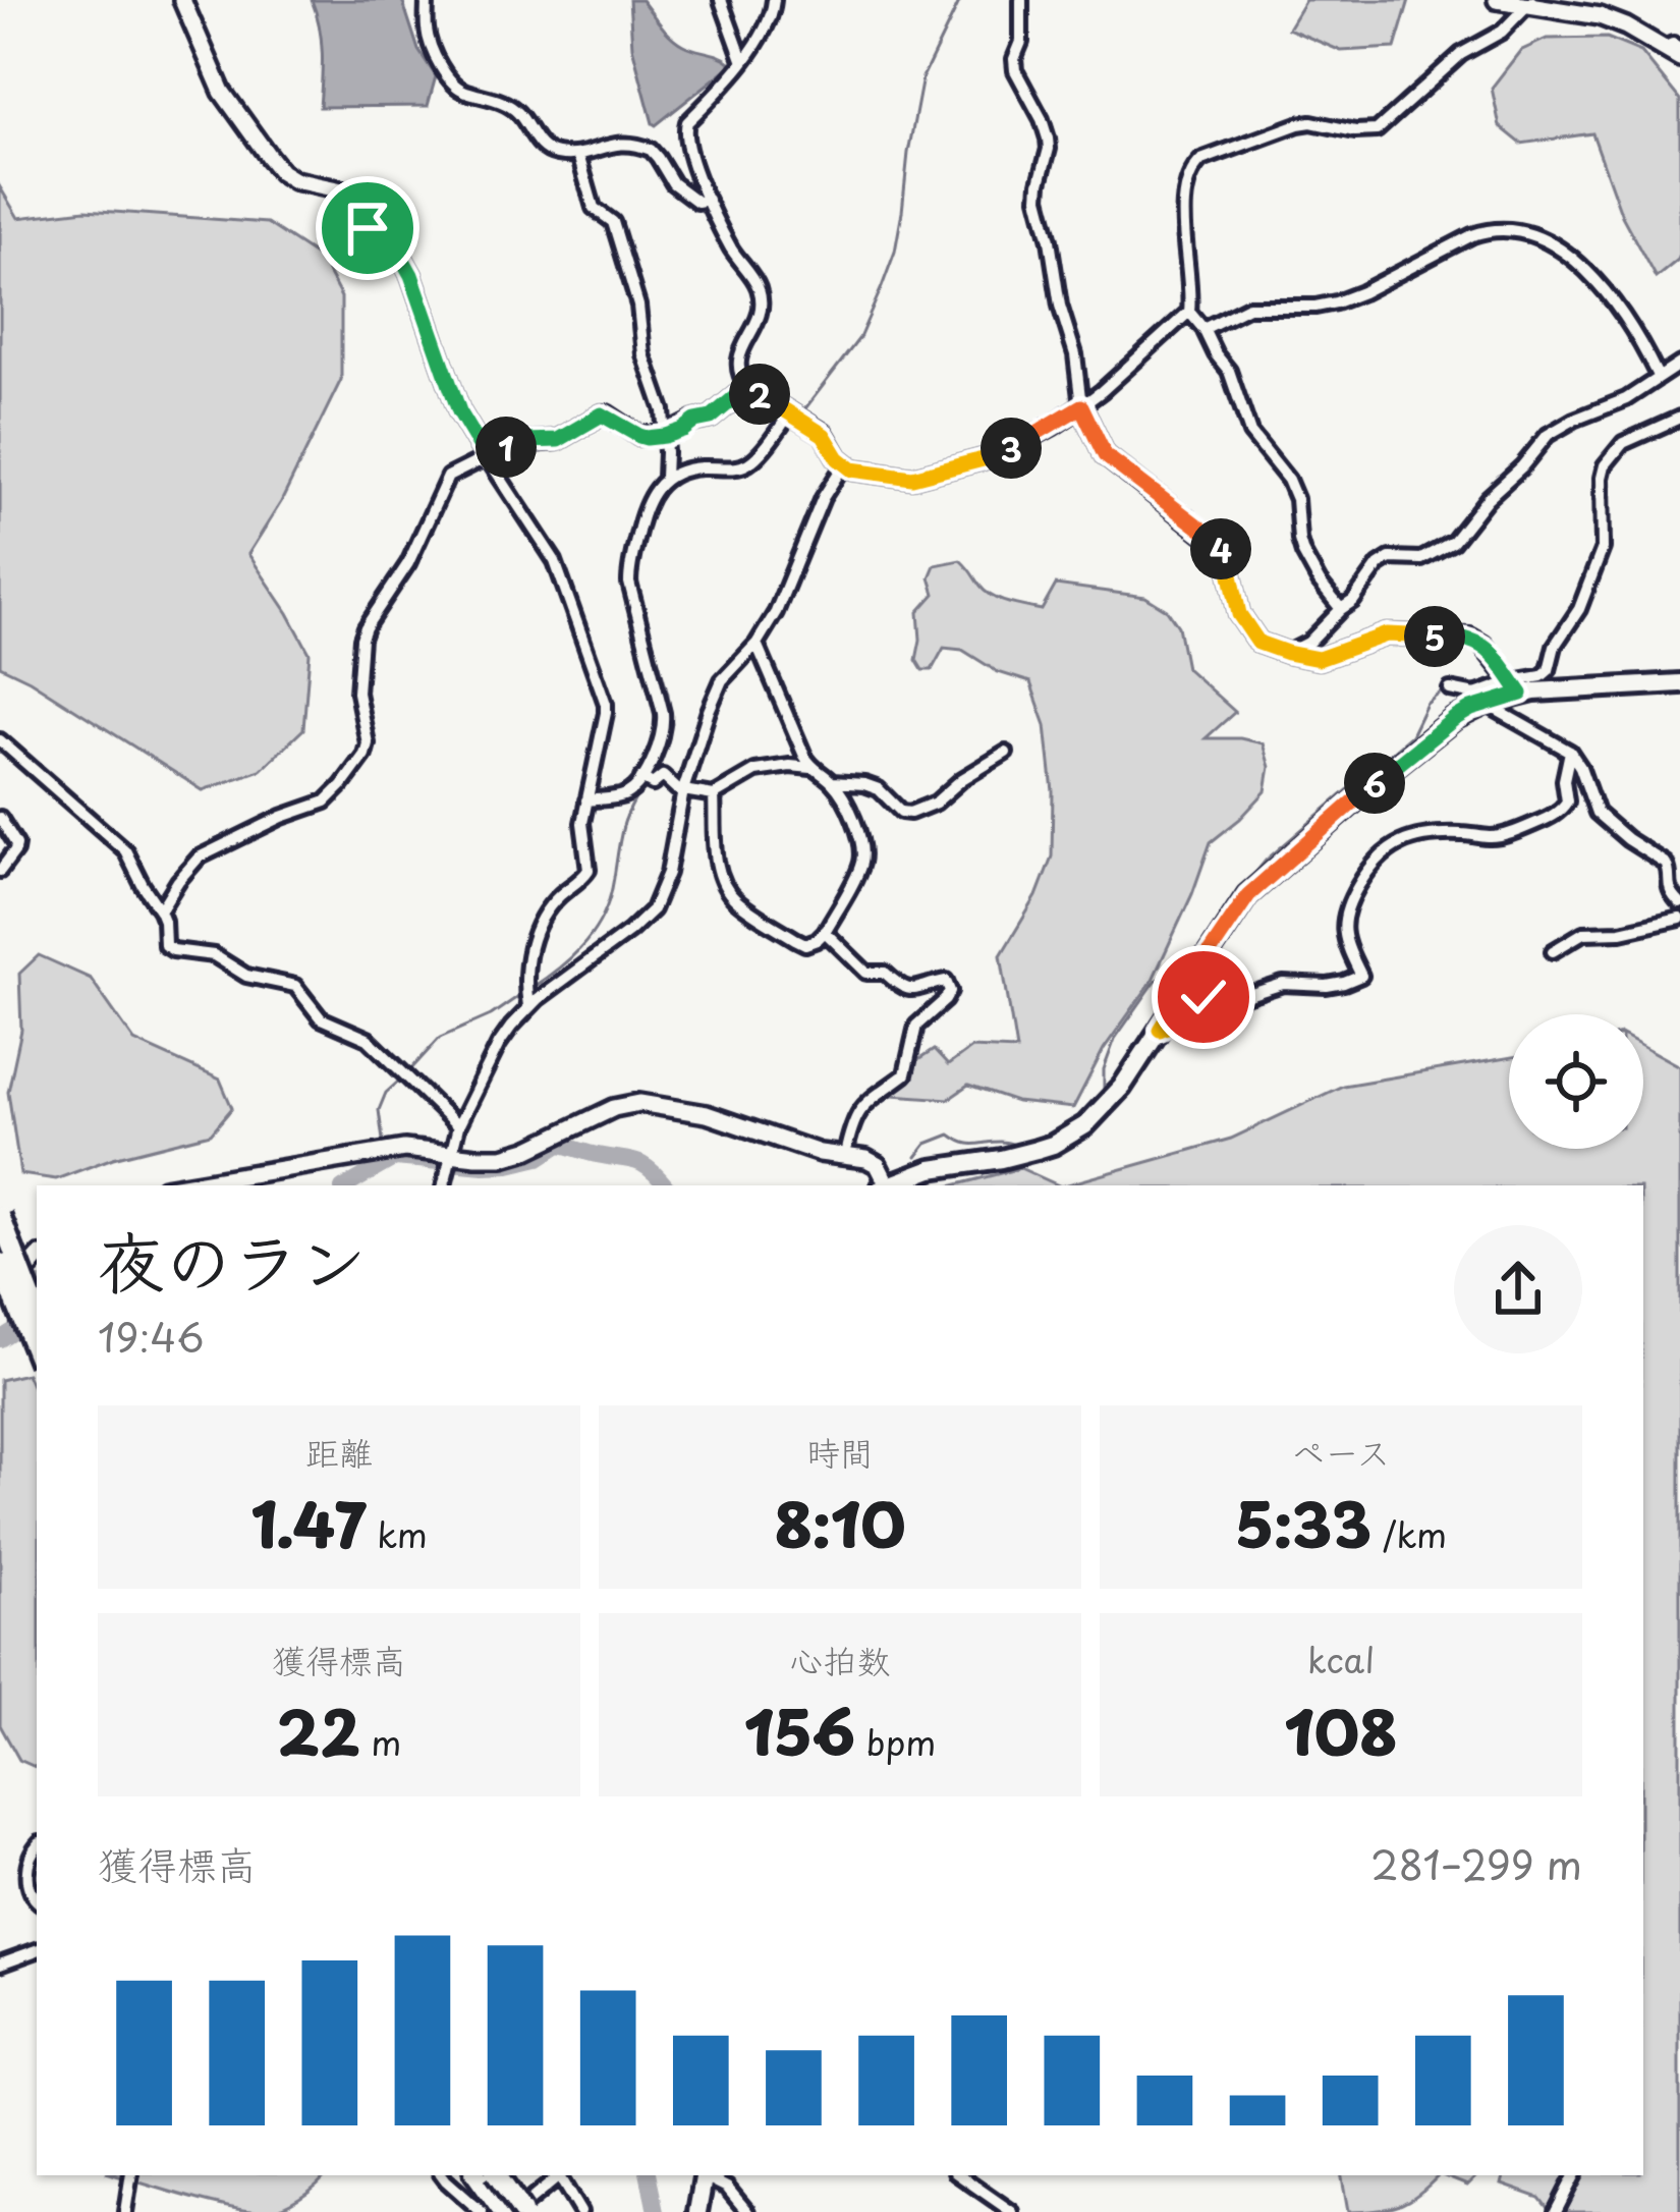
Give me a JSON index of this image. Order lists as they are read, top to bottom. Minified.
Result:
{"page":{"pins":["2","1","3","4","5","6"],"heading":["夜のラン","19:46"],"stats":[["距離","1.47 km"],["時間","8:10"],["ペース","5:33 /km"],["獲得標高","22 m"],["心拍数","156 bpm"],["kcal","108"]],"chart":["獲得標高","281–299 m"]}}
